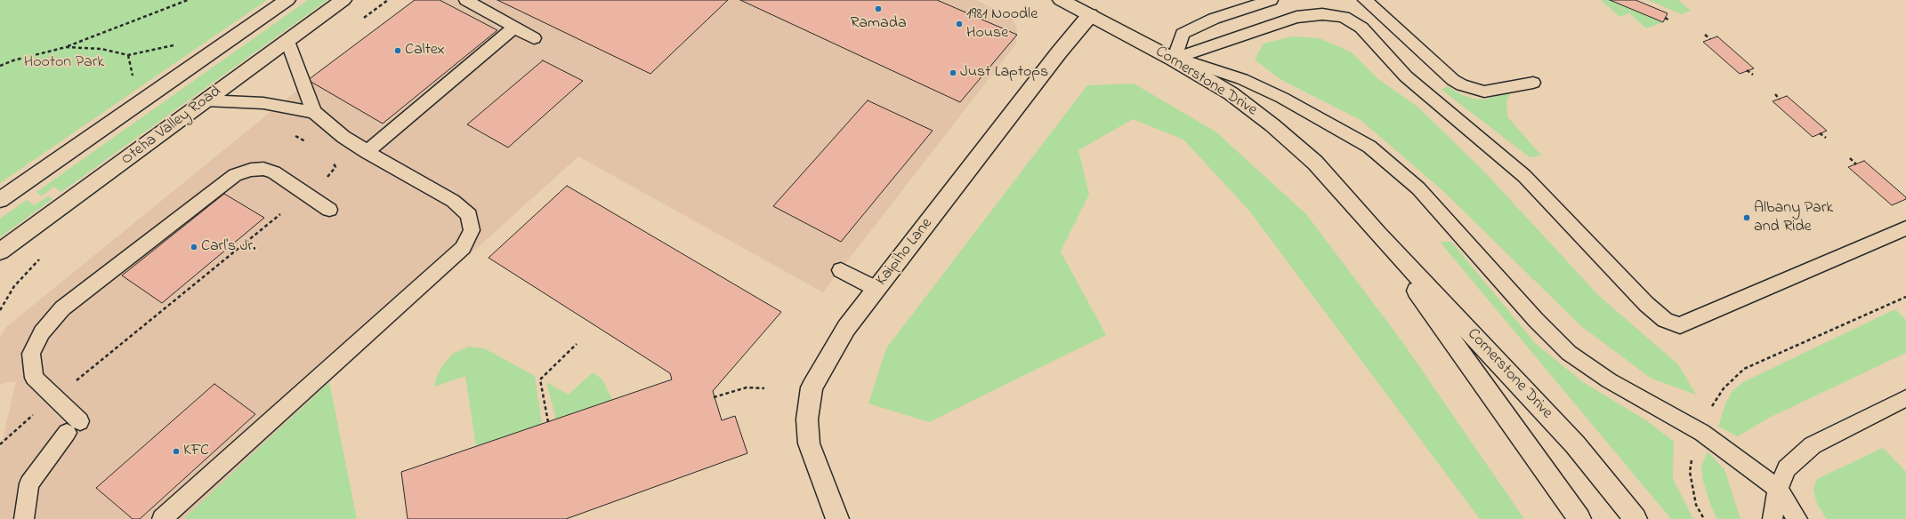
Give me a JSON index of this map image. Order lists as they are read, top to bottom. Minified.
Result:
{"streets":{"street":["Cornerstone Drive","Oteha Valley Road","Kaipiho Lane"]},"crossings":[["Cornerstone Drive","Kaipiho Lane"]],"parks":["Hooton Park"],"places":["Ramada","1981 Noodle House","Caltex","Just Laptops","Albany Park and Ride","Carl's Jr.","KFC"]}
